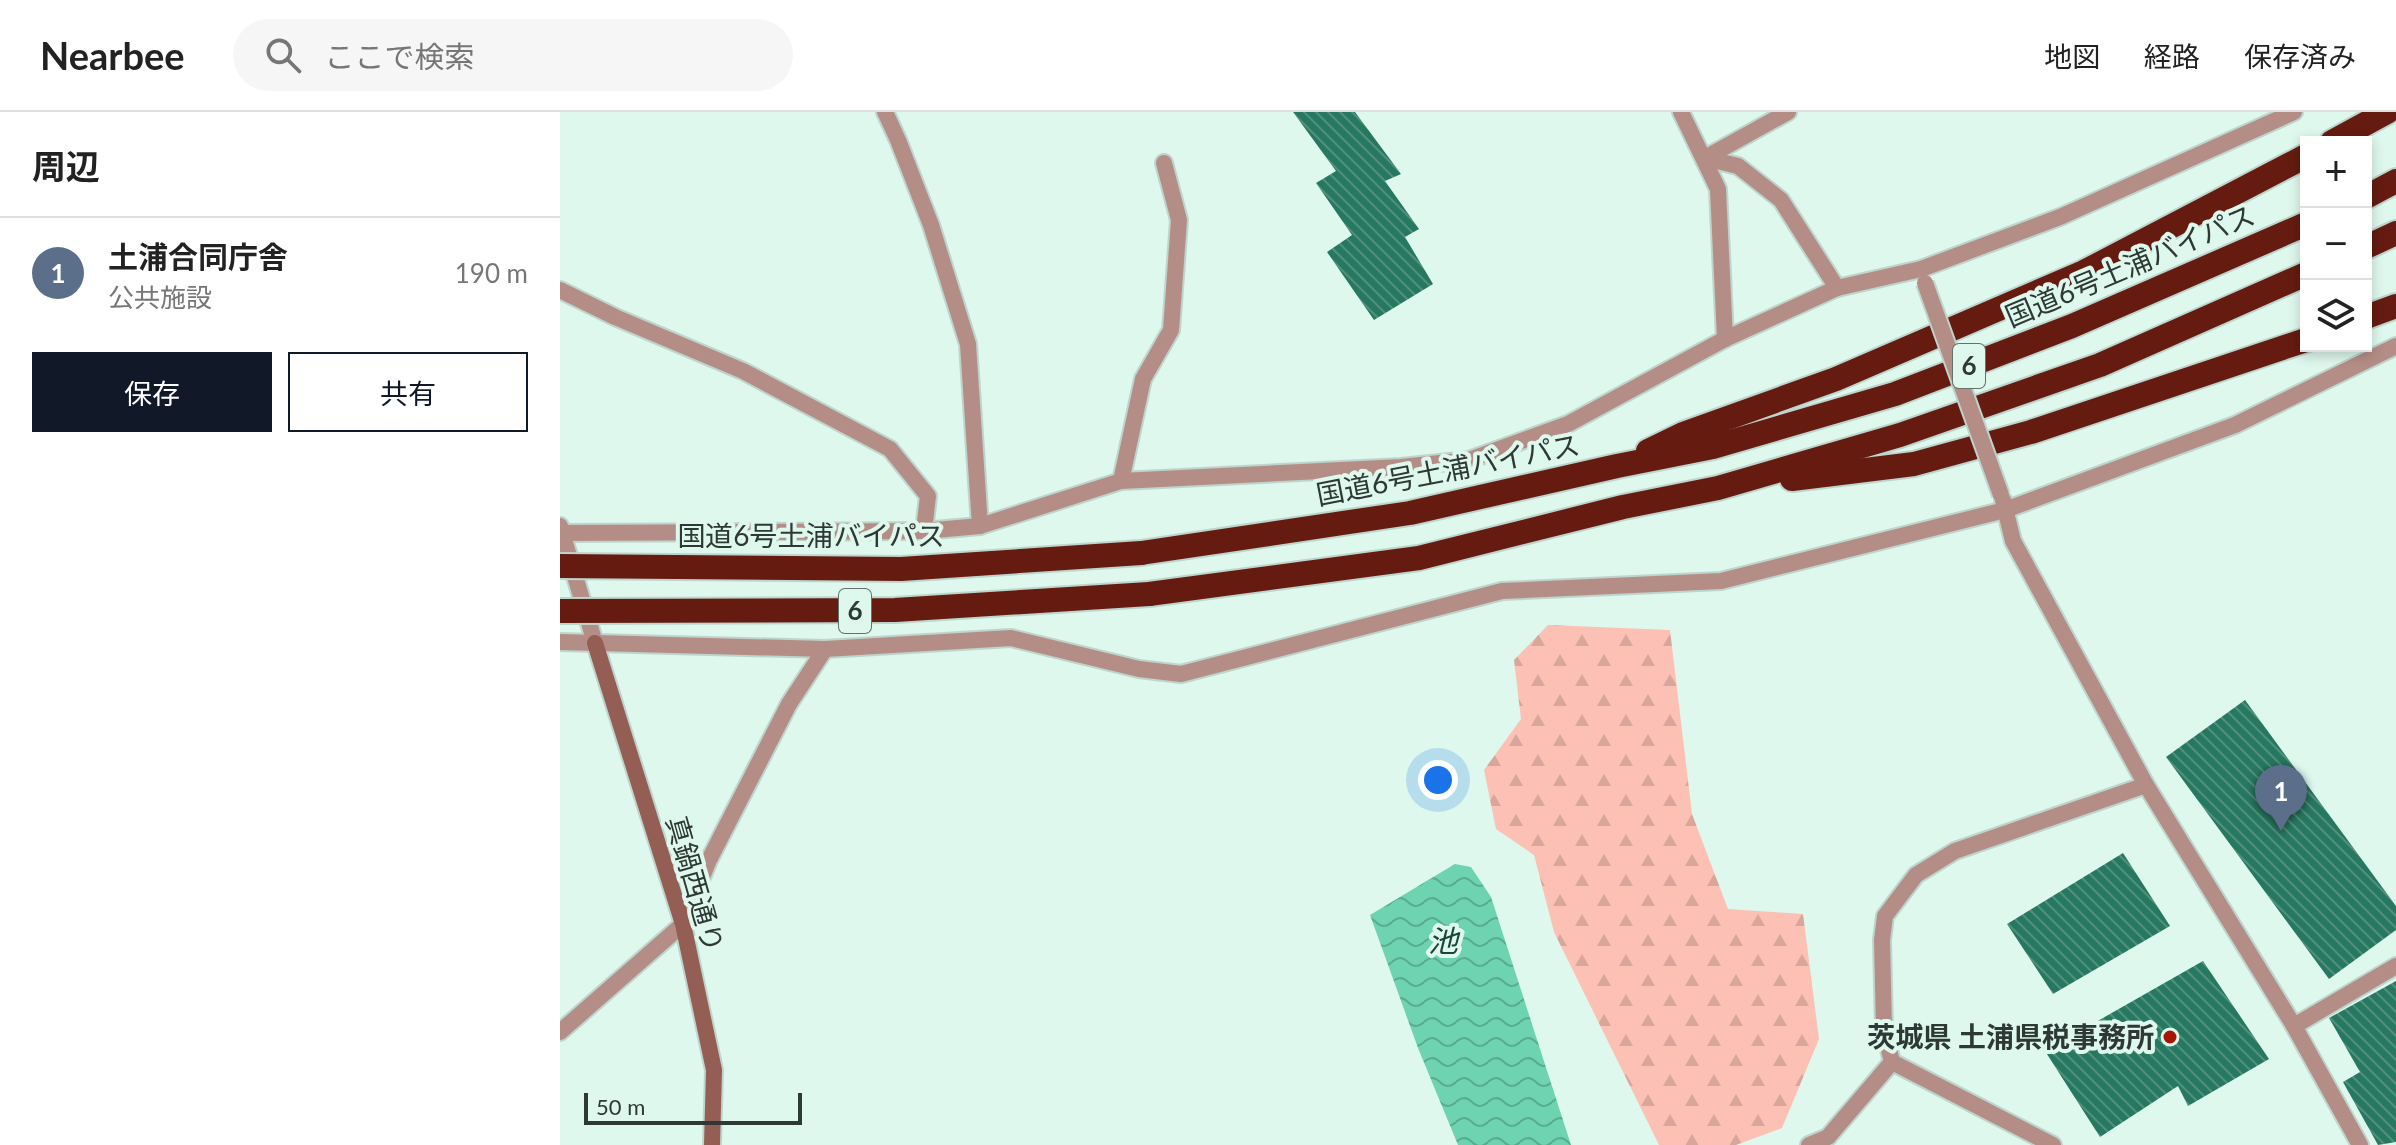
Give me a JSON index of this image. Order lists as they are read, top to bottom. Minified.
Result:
{"streets":{"highway":["国道6号土浦バイパス","6"],"street":["真鍋西通り"]},"water":["池"],"places":["茨城県 土浦県税事務所"],"scale_bar":"50 m","page":{"header":"Nearbee","search":"ここで検索","nav":["地図","経路","保存済み"],"heading":"周辺","map_buttons":["+","−"],"list":[{"mark":"1","name":"土浦合同庁舎","note":"公共施設","value":"190 m"}],"buttons":["保存","共有"],"pins":"1","scale":"50 m"}}
